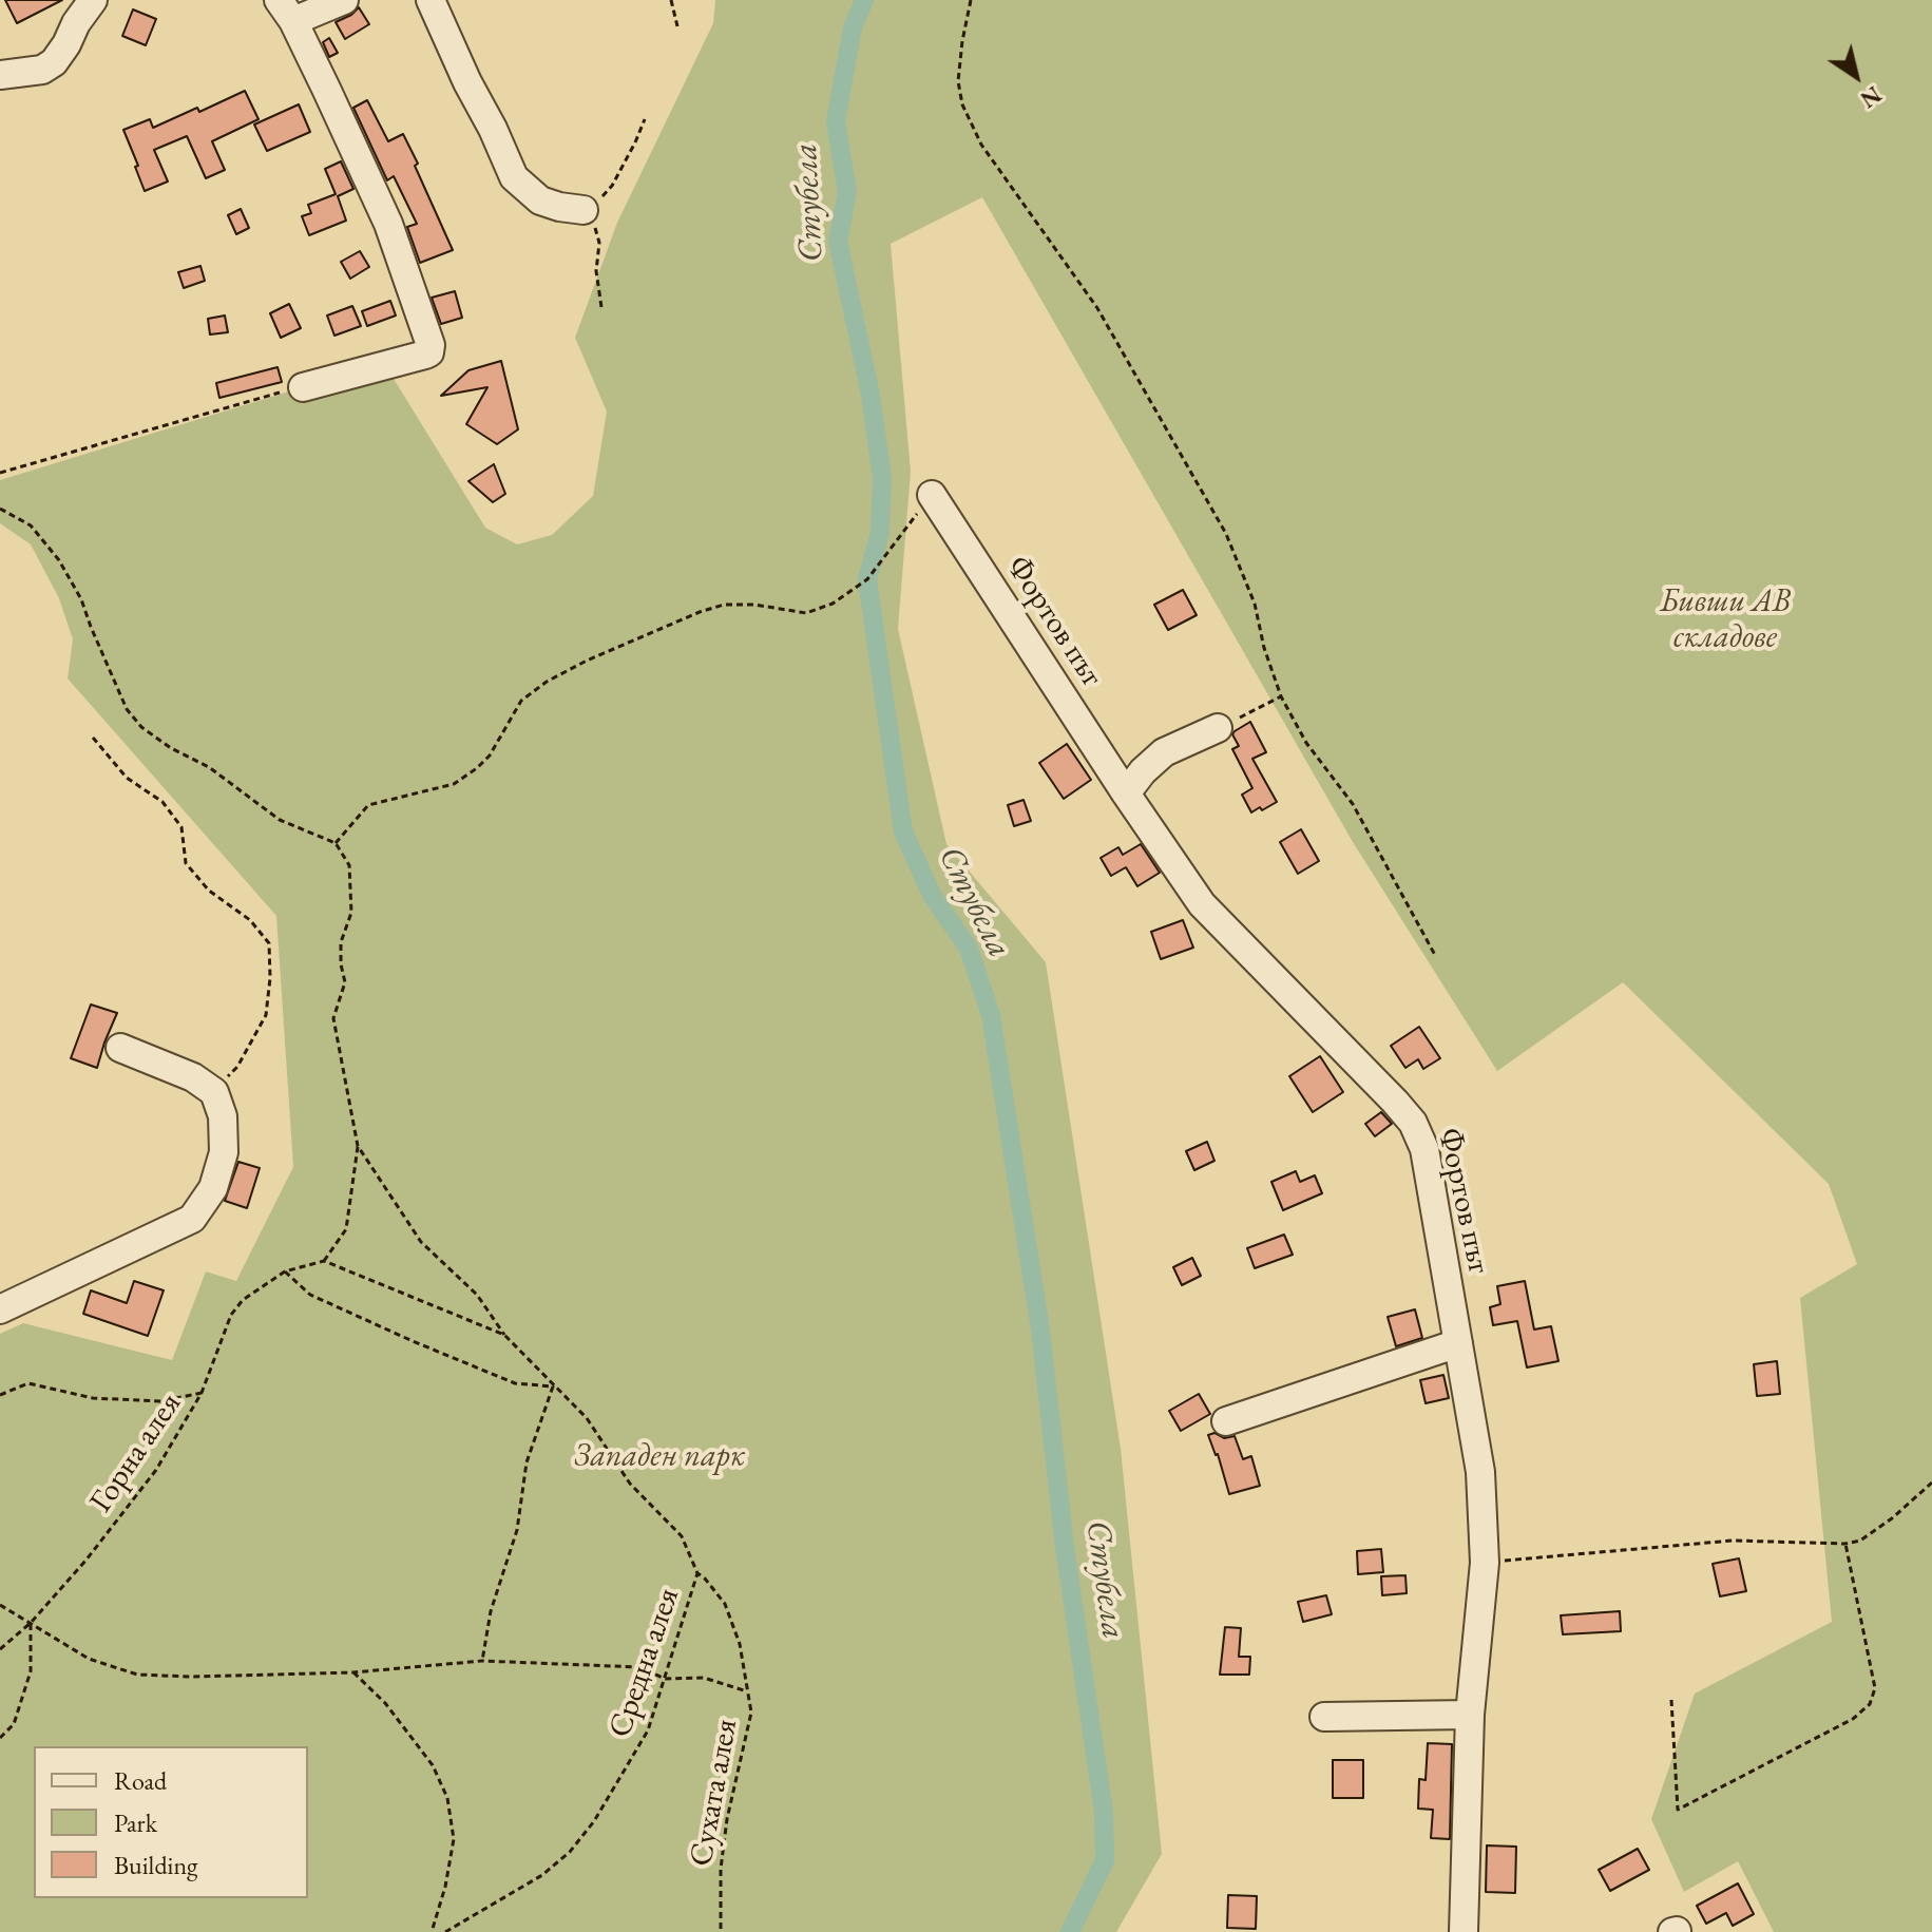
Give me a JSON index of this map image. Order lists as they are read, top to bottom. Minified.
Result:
{"streets":{"street":["Фортов път"],"path":["Горна алея","Средна алея","Сухата алея"]},"crossings":[["Средна алея","Сухата алея"]],"water":["Стубела"],"parks":["Бивши АВ складове","Западен парк"],"legend":["Road","Park","Building"],"north":"bottom right"}
